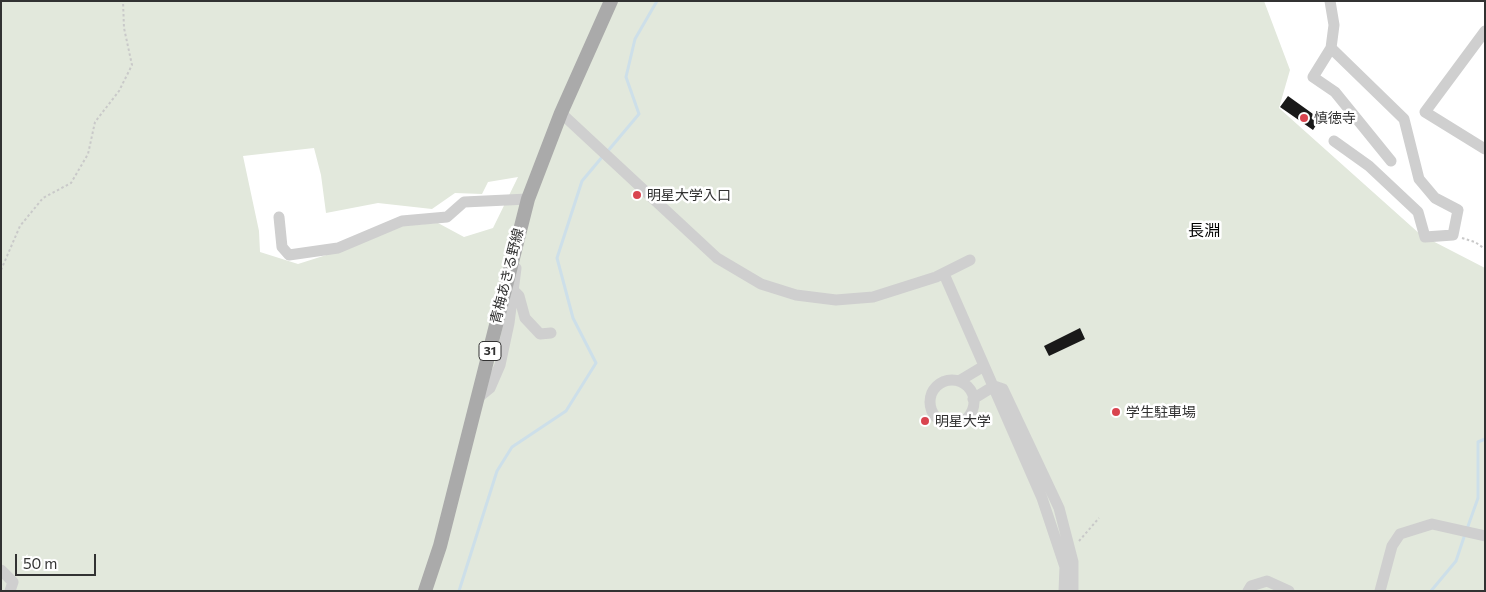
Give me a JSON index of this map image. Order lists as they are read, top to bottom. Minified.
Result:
{"streets":{"main road":["青梅あきる野線","31"]},"districts":["長淵"],"places":["慎徳寺","明星大学入口","学生駐車場","明星大学"],"scale_bar":"50 m"}
